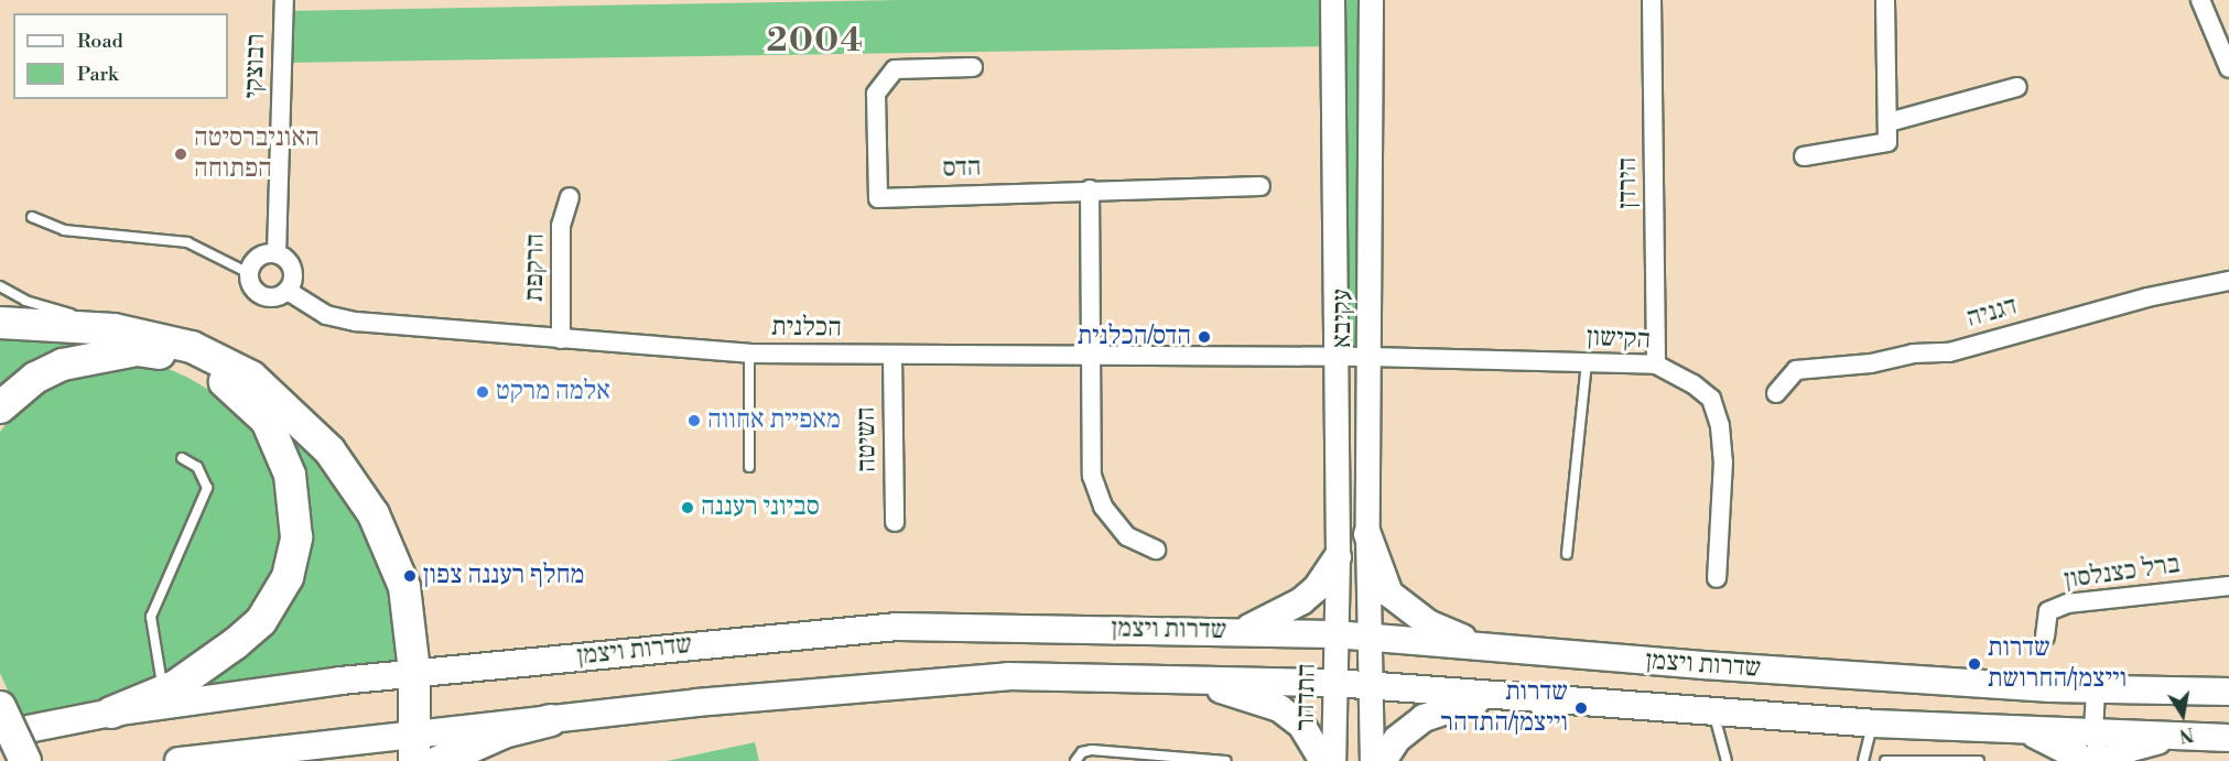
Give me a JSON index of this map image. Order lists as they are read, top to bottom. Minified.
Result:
{"streets":{"main road":["שדרות ויצמן"],"street":["רבוצקי","הדס","הירדן","הרקפת","דגניה","עקיבא","הכלנית","הקישון","השיטה","ברל כצנלסון","התדהר"]},"crossings":[["רבוצקי","הכלנית"],["הירדן","הקישון"],["הרקפת","הכלנית"],["עקיבא","הכלנית"],["עקיבא","הקישון"],["עקיבא","שדרות ויצמן"],["עקיבא","התדהר"],["הכלנית","הקישון"],["הכלנית","השיטה"],["שדרות ויצמן","התדהר"]],"districts":["2004"],"places":["האוניברסיטה הפתוחה","הדס/הכלנית","אלמה מרקט","מאפיית אחווה","סביוני רעננה","מחלף רעננה צפון","שדרות וייצמן/החרושת","שדרות וייצמן/התדהר"],"legend":["Road","Park"],"north":"bottom"}
